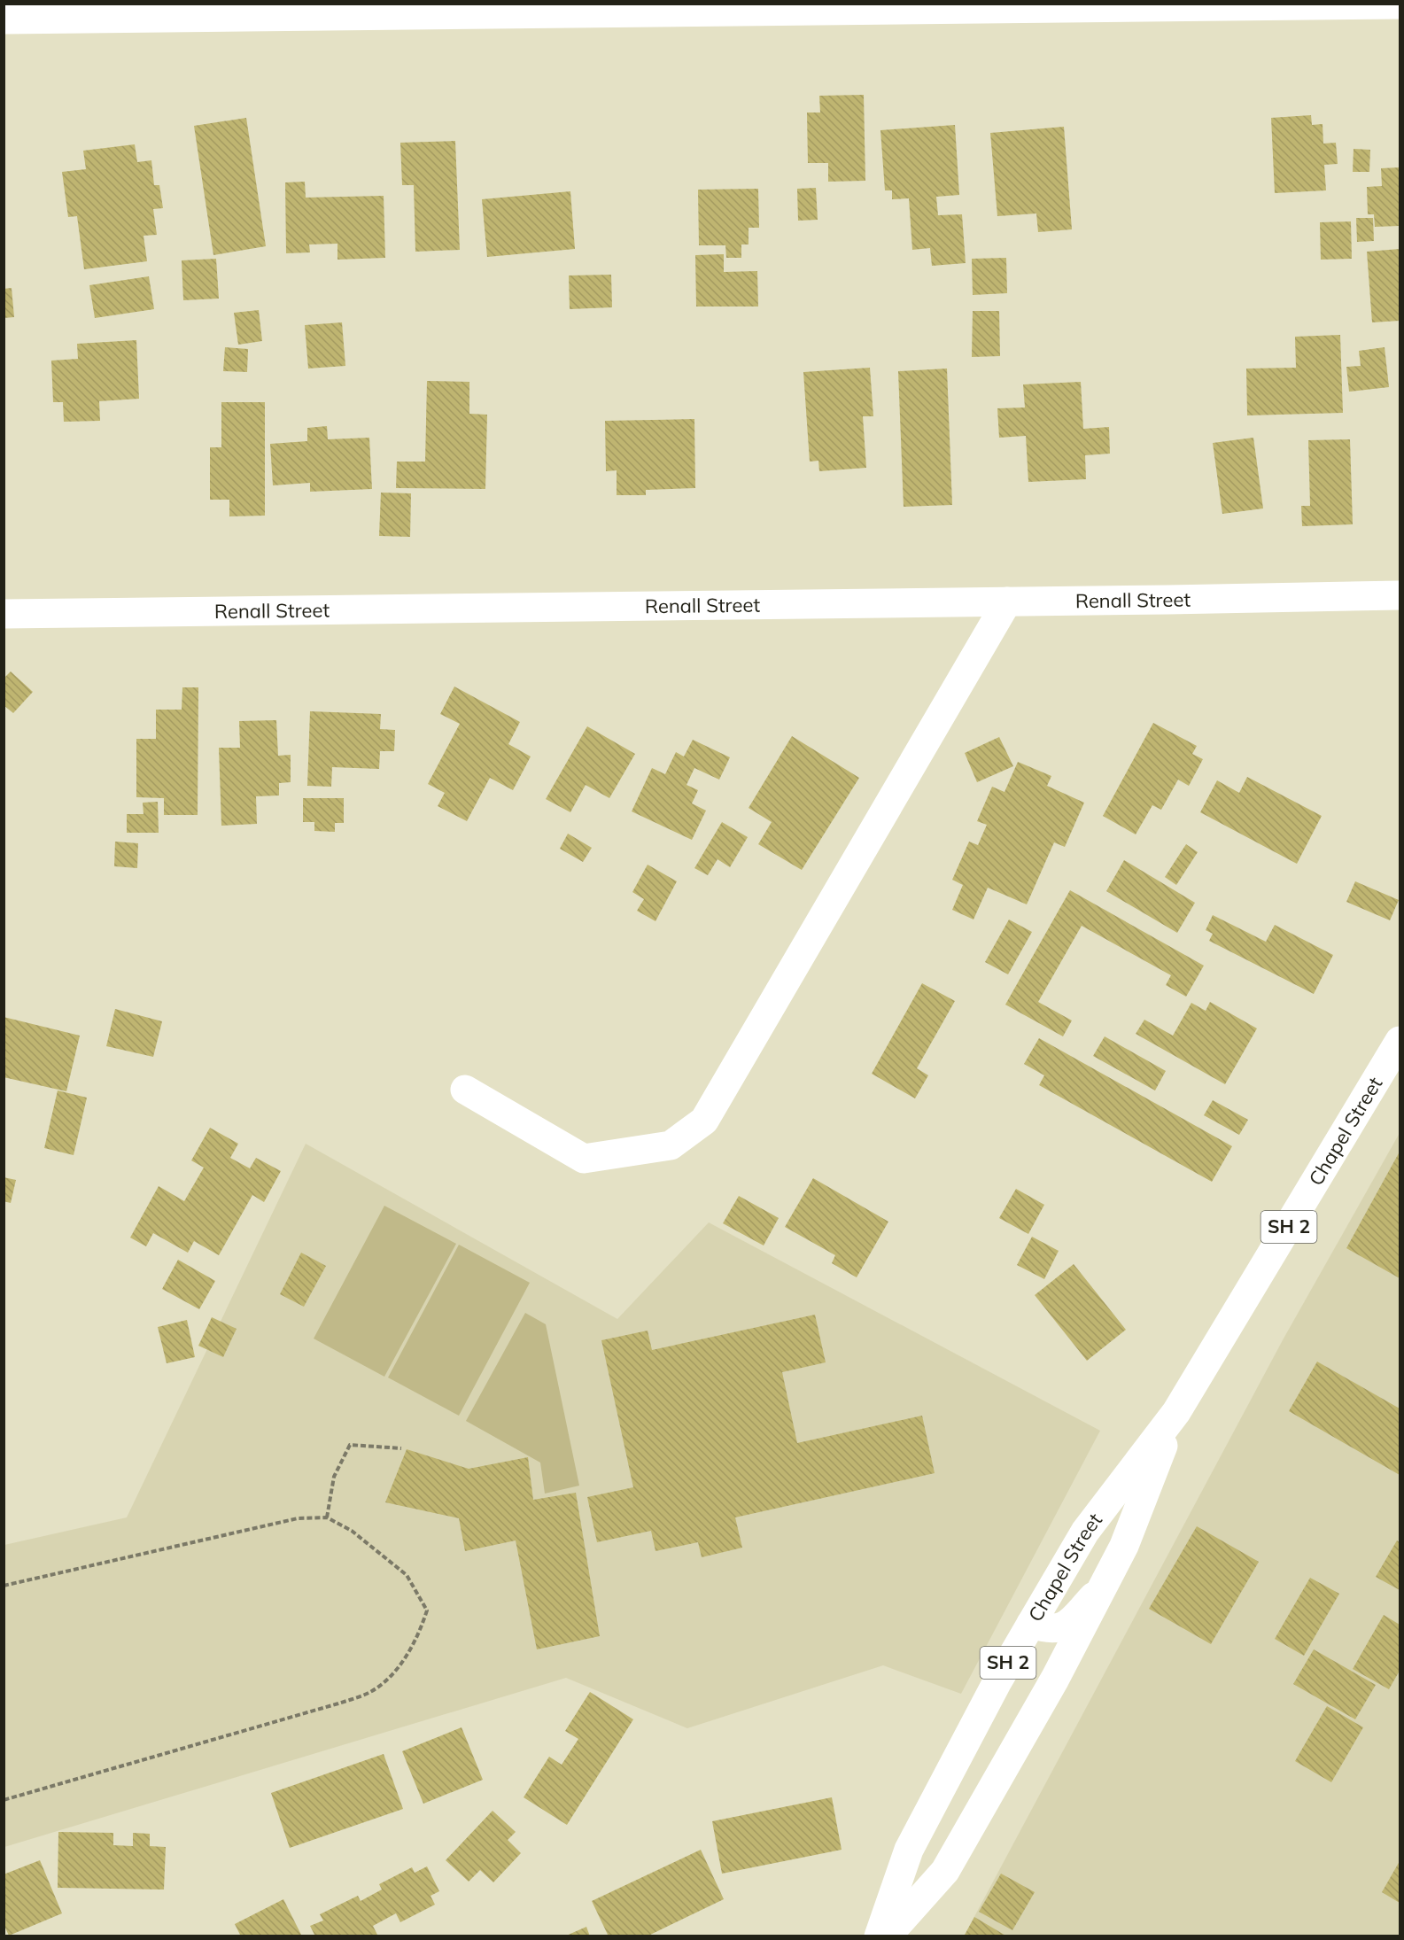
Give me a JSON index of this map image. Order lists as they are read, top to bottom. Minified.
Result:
{"streets":{"main road":["Renall Street","Chapel Street","SH 2"]}}
